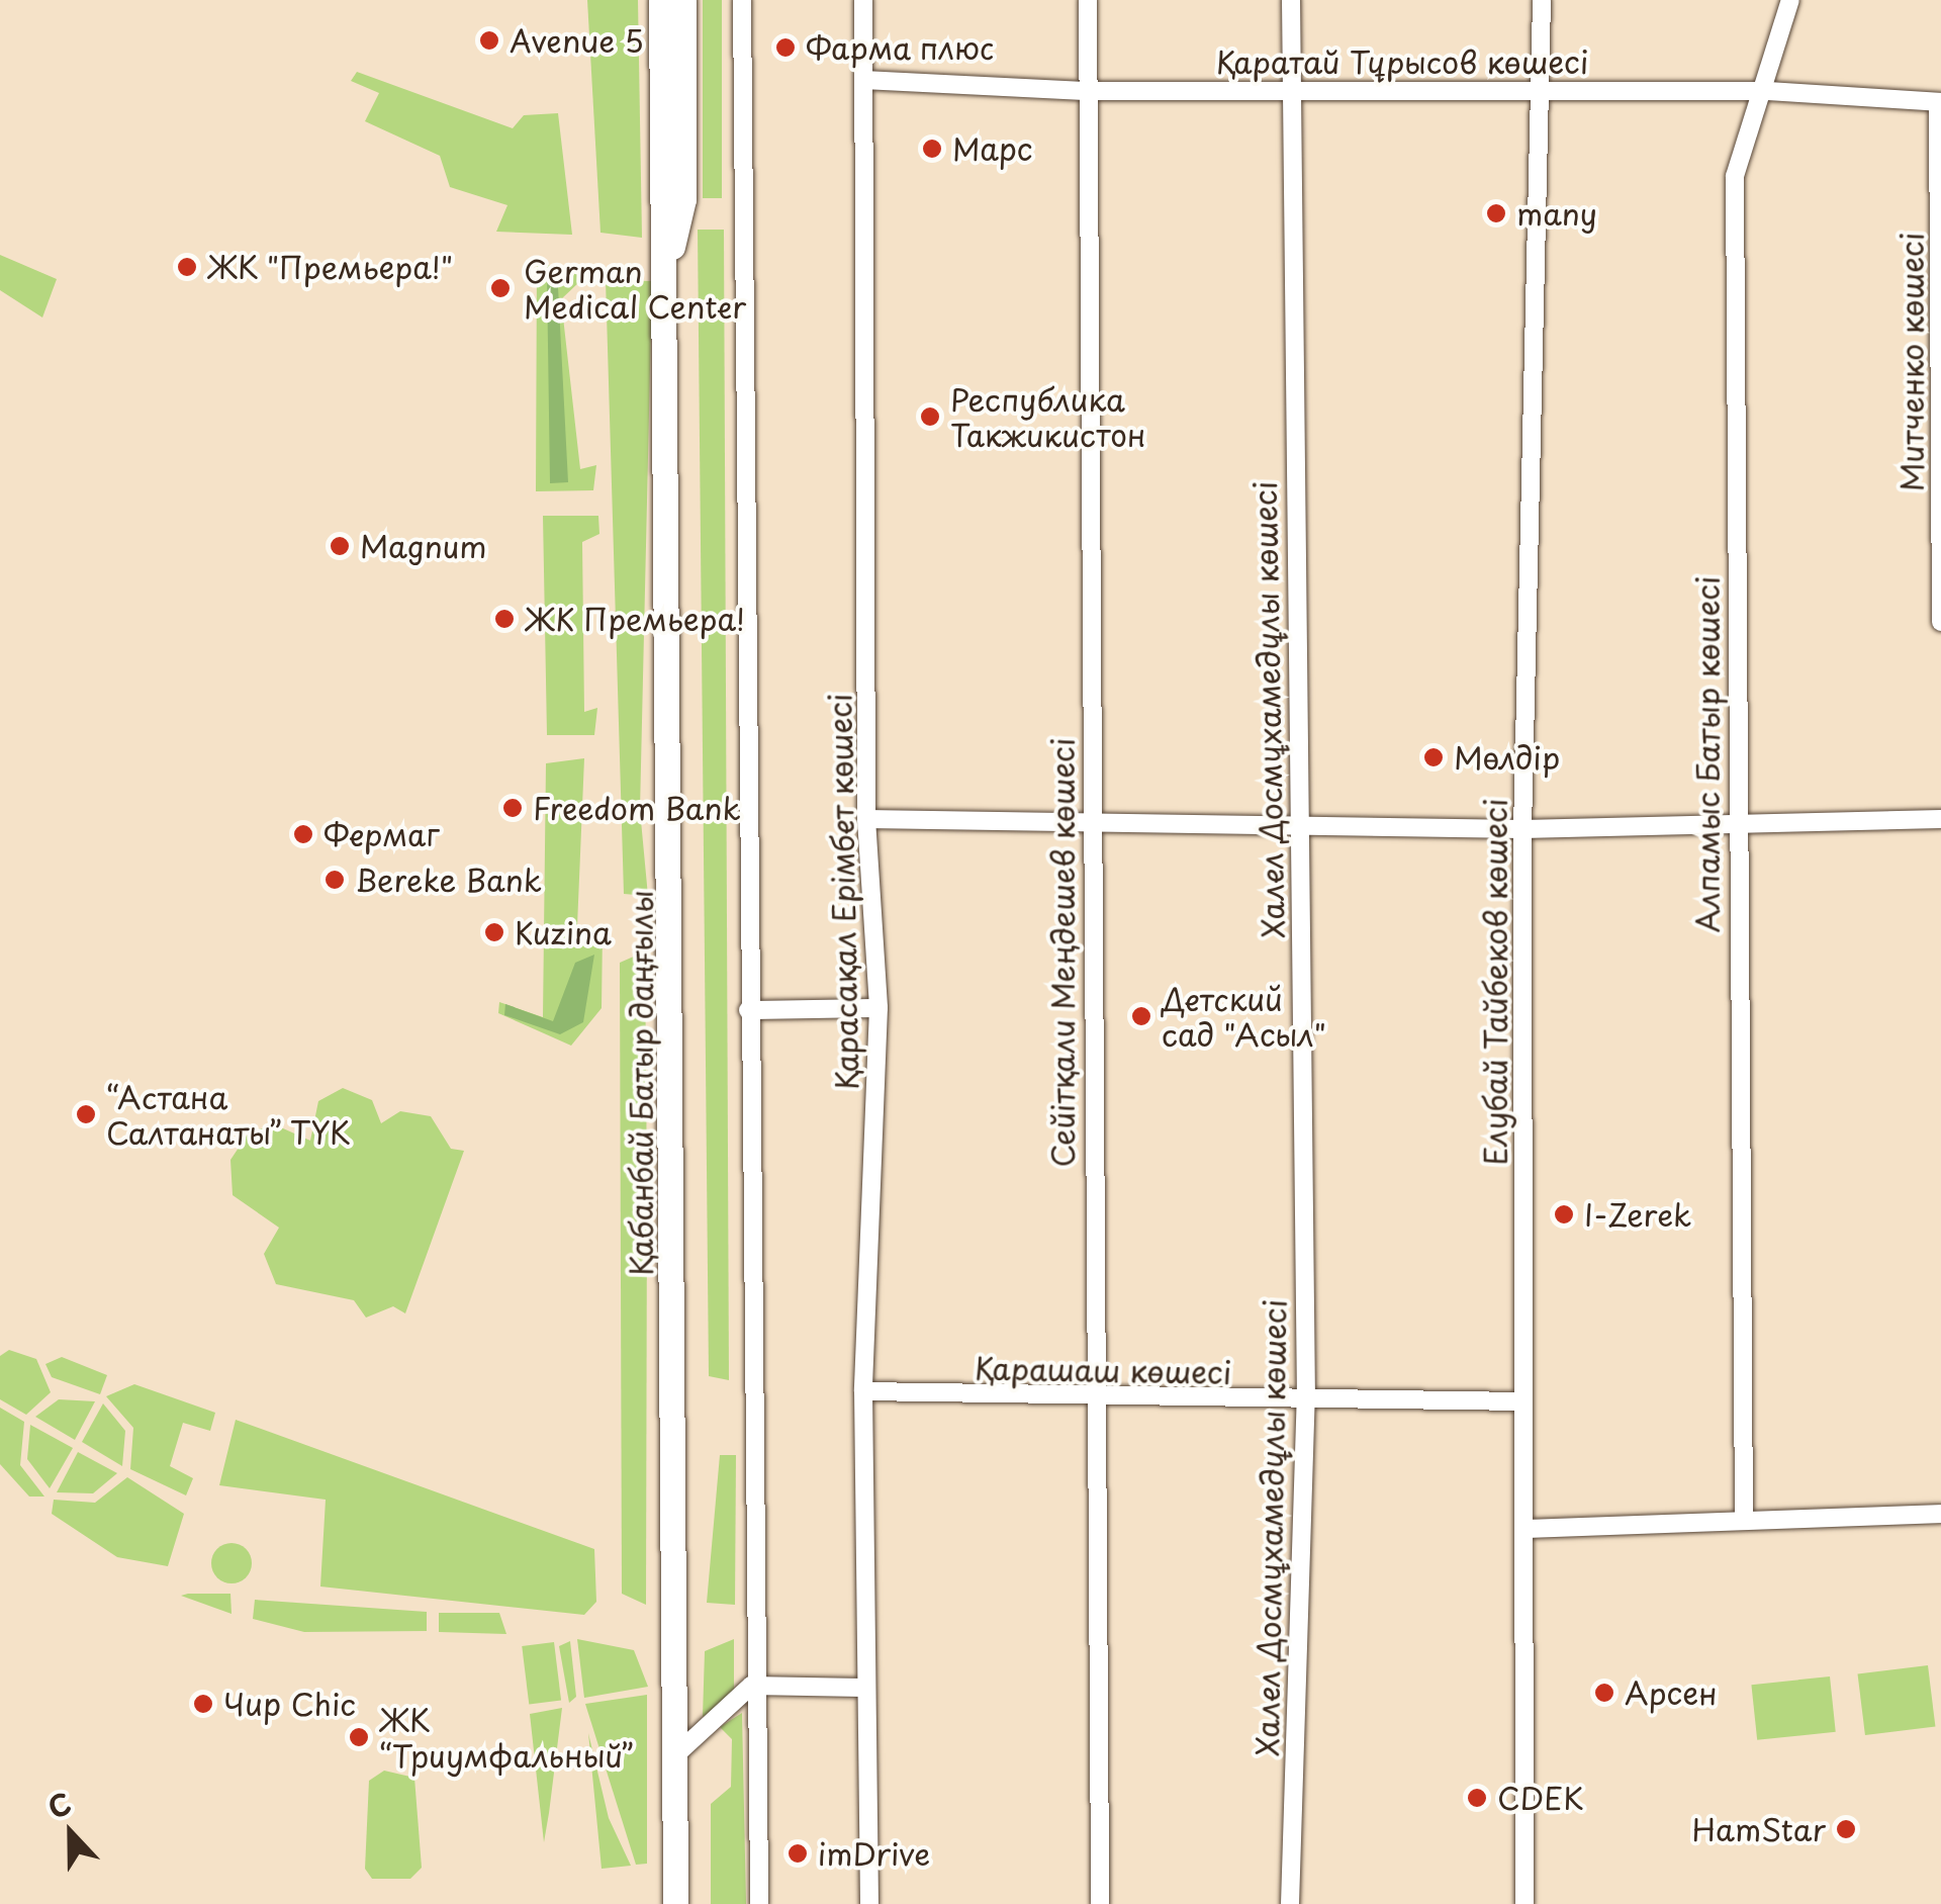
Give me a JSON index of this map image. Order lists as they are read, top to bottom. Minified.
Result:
{"streets":{"main road":["Қабанбай Батыр даңғылы"],"street":["Қаратай Тұрысов көшесі","Митченко көшесі","Халел Досмұхамедұлы көшесі","Алпамыс Батыр көшесі","Қарасақал Ерімбет көшесі","Сейітқали Меңдешев көшесі","Елубай Тайбеков көшесі","Қарашаш көшесі"]},"crossings":[["Қаратай Тұрысов көшесі","Митченко көшесі"],["Қаратай Тұрысов көшесі","Халел Досмұхамедұлы көшесі"],["Қаратай Тұрысов көшесі","Алпамыс Батыр көшесі"],["Қаратай Тұрысов көшесі","Қарасақал Ерімбет көшесі"],["Қаратай Тұрысов көшесі","Сейітқали Меңдешев көшесі"],["Қаратай Тұрысов көшесі","Елубай Тайбеков көшесі"],["Халел Досмұхамедұлы көшесі","Қарашаш көшесі"],["Қарасақал Ерімбет көшесі","Қарашаш көшесі"],["Сейітқали Меңдешев көшесі","Қарашаш көшесі"],["Елубай Тайбеков көшесі","Қарашаш көшесі"]],"places":["Avenue 5","Фарма плюс","Марс","many","ЖК \"Премьера!\"","German Medical Center","Республика Такжикистон","Magnum","ЖК Премьера!","Мөлдір","Freedom Bank","Фермаг","Bereke Bank","Kuzina","Детский сад \"Асыл\"","“Астана Салтанаты” ТҮК","I-Zerek","Арсен","Чир Chic","ЖК “Триумфальный”","CDEK","HamStar","imDrive"],"north":"top"}
